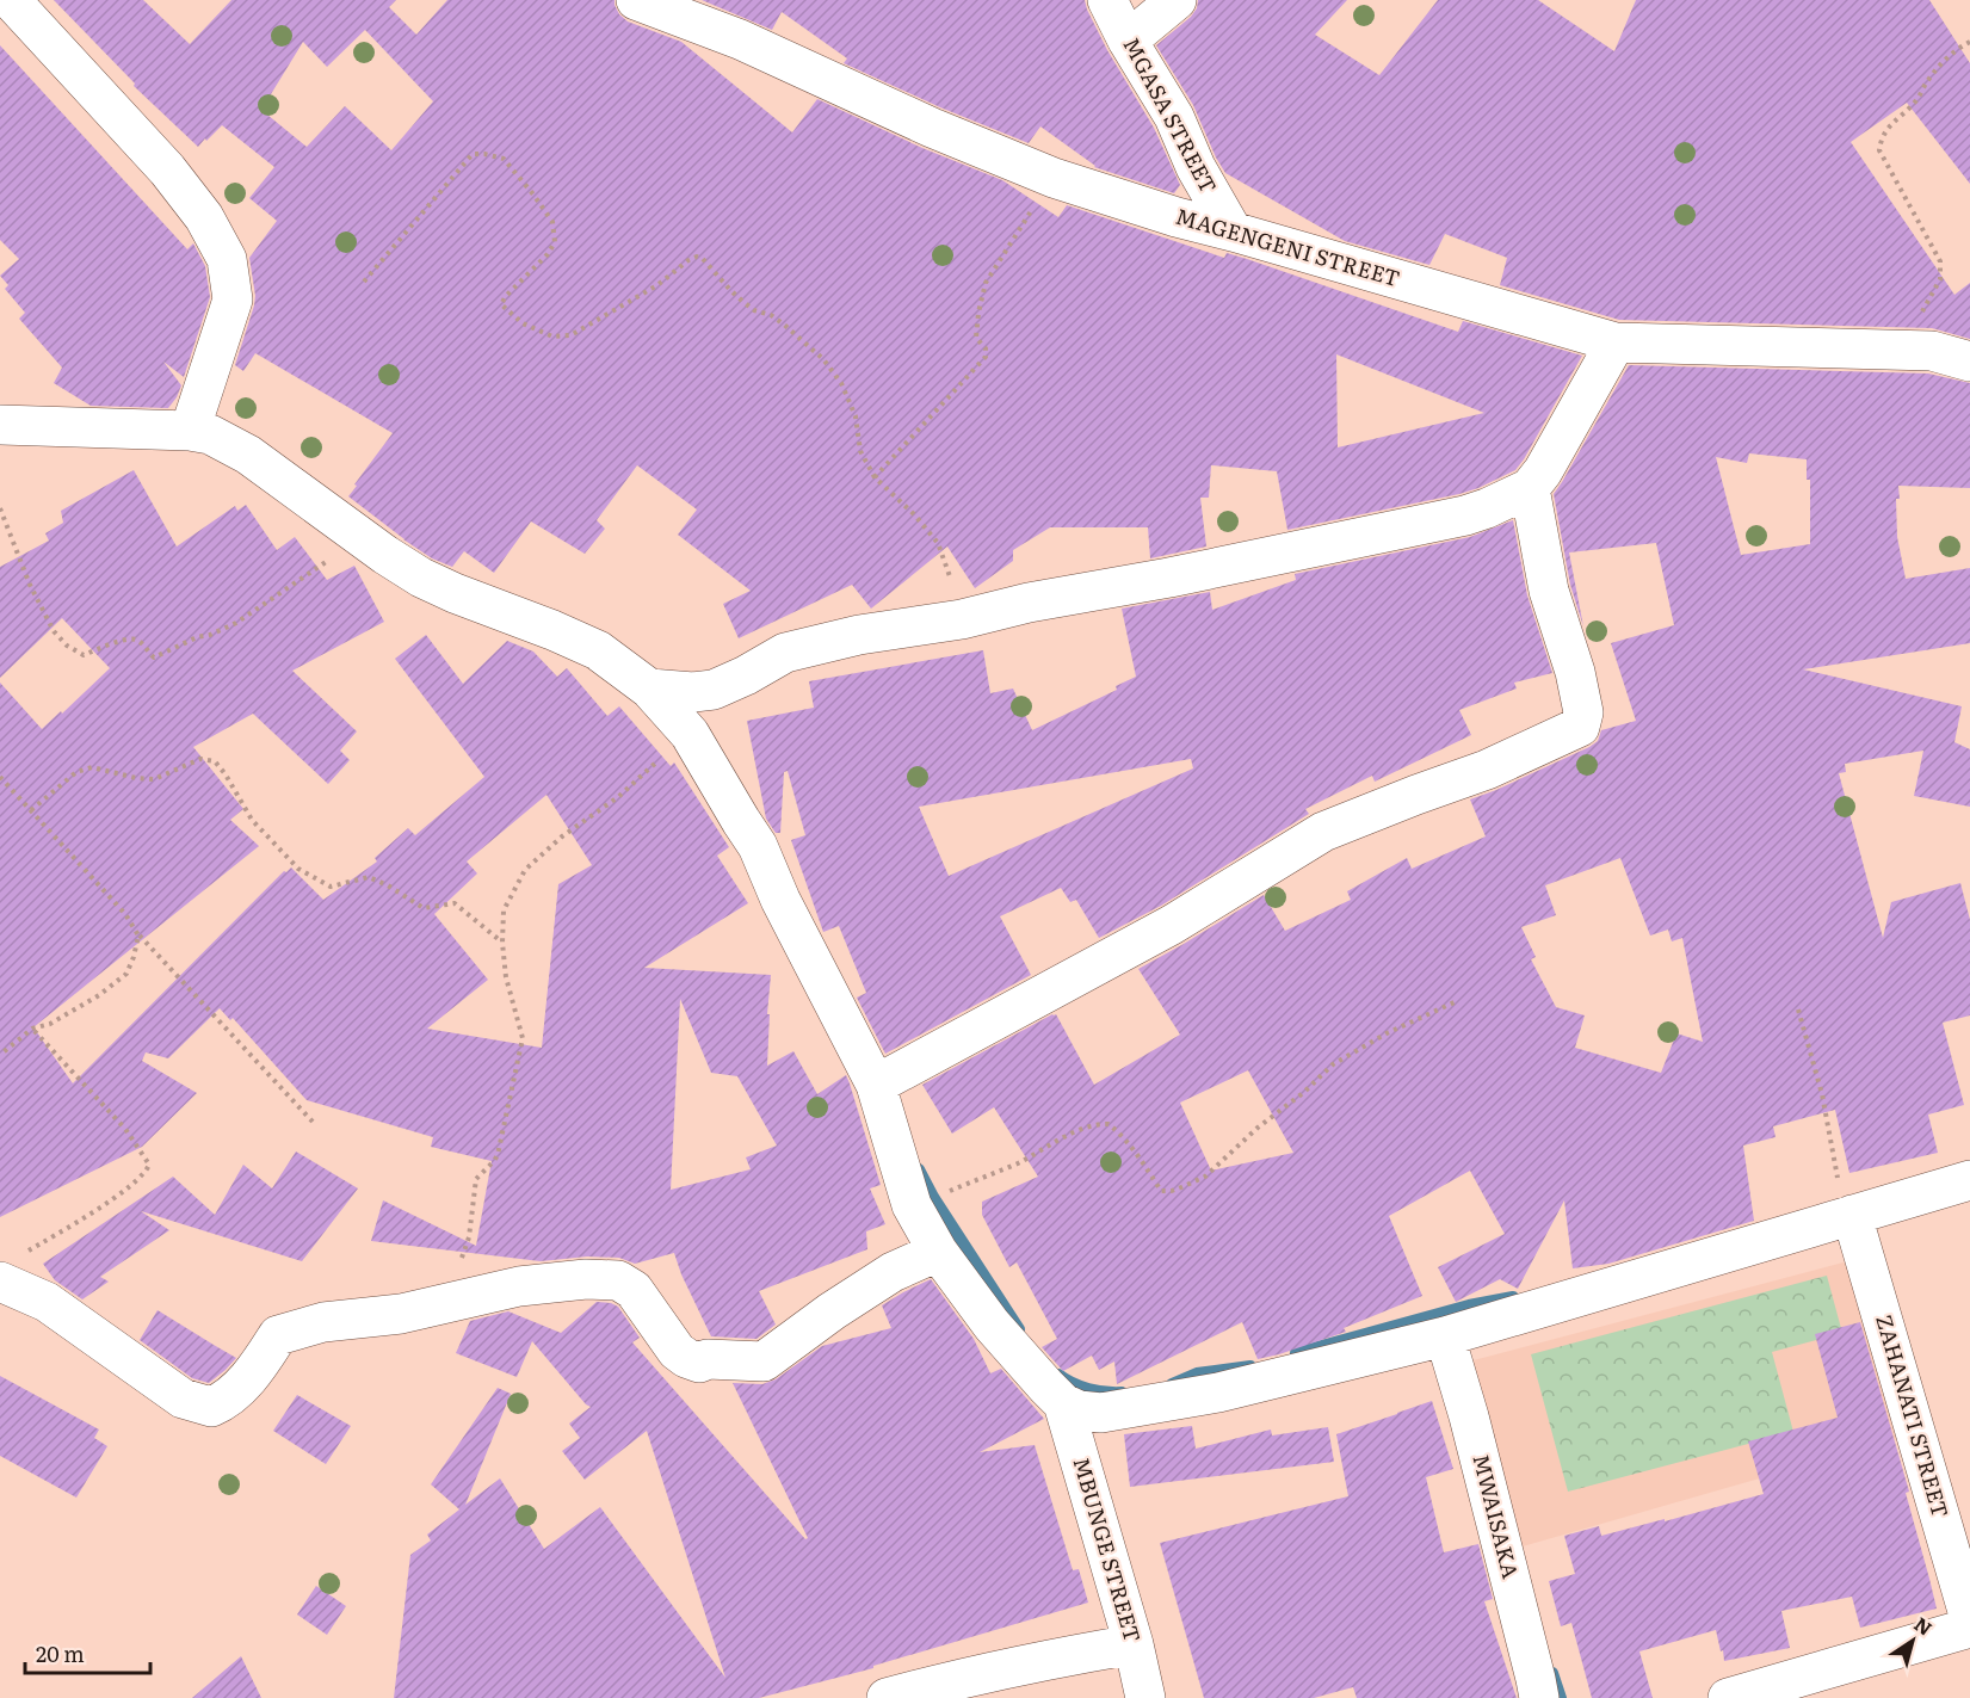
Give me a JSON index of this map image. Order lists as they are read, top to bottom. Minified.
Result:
{"streets":{"street":["MGASA STREET","MAGENGENI STREET","ZAHANATI STREET","MWAISAKA","MBUNGE STREET"]},"crossings":[["MGASA STREET","MAGENGENI STREET"]],"scale_bar":"20 m","north":"top right"}
